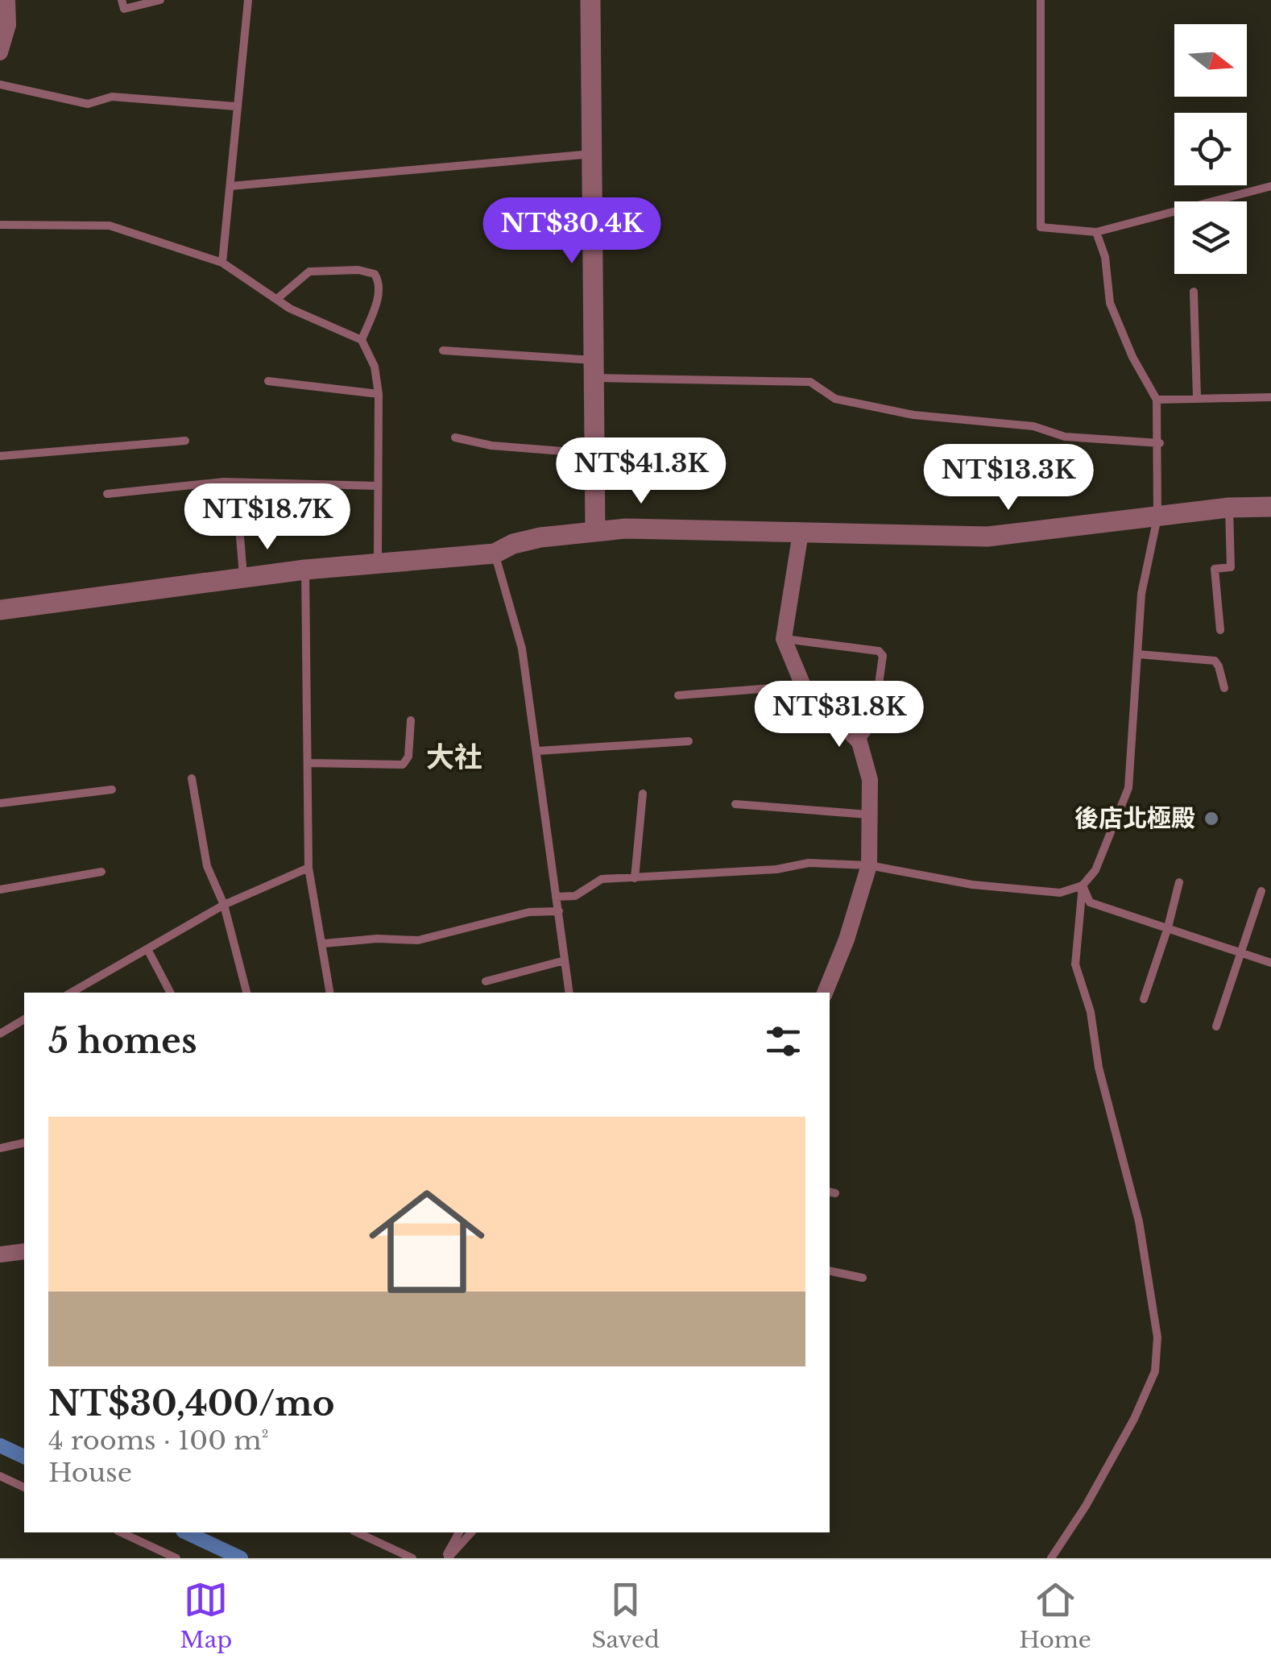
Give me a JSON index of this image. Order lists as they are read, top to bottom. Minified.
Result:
{"districts":["大社"],"places":["後店北極殿"],"north":"right","page":{"price":["NT$30.4K","NT$41.3K","NT$13.3K","NT$18.7K","NT$31.8K"],"heading":"5 homes","list":[{"name":"NT$30,400/mo","note":"4 rooms · 100 m² · House"}],"tabs":["Map","Saved","Home"]}}
